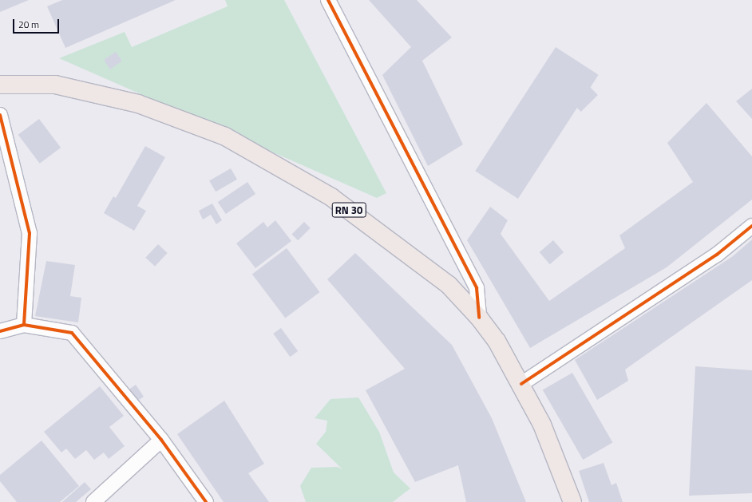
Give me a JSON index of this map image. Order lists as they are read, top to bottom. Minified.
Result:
{"streets":{"main road":["RN 30"]},"scale_bar":"20 m"}
